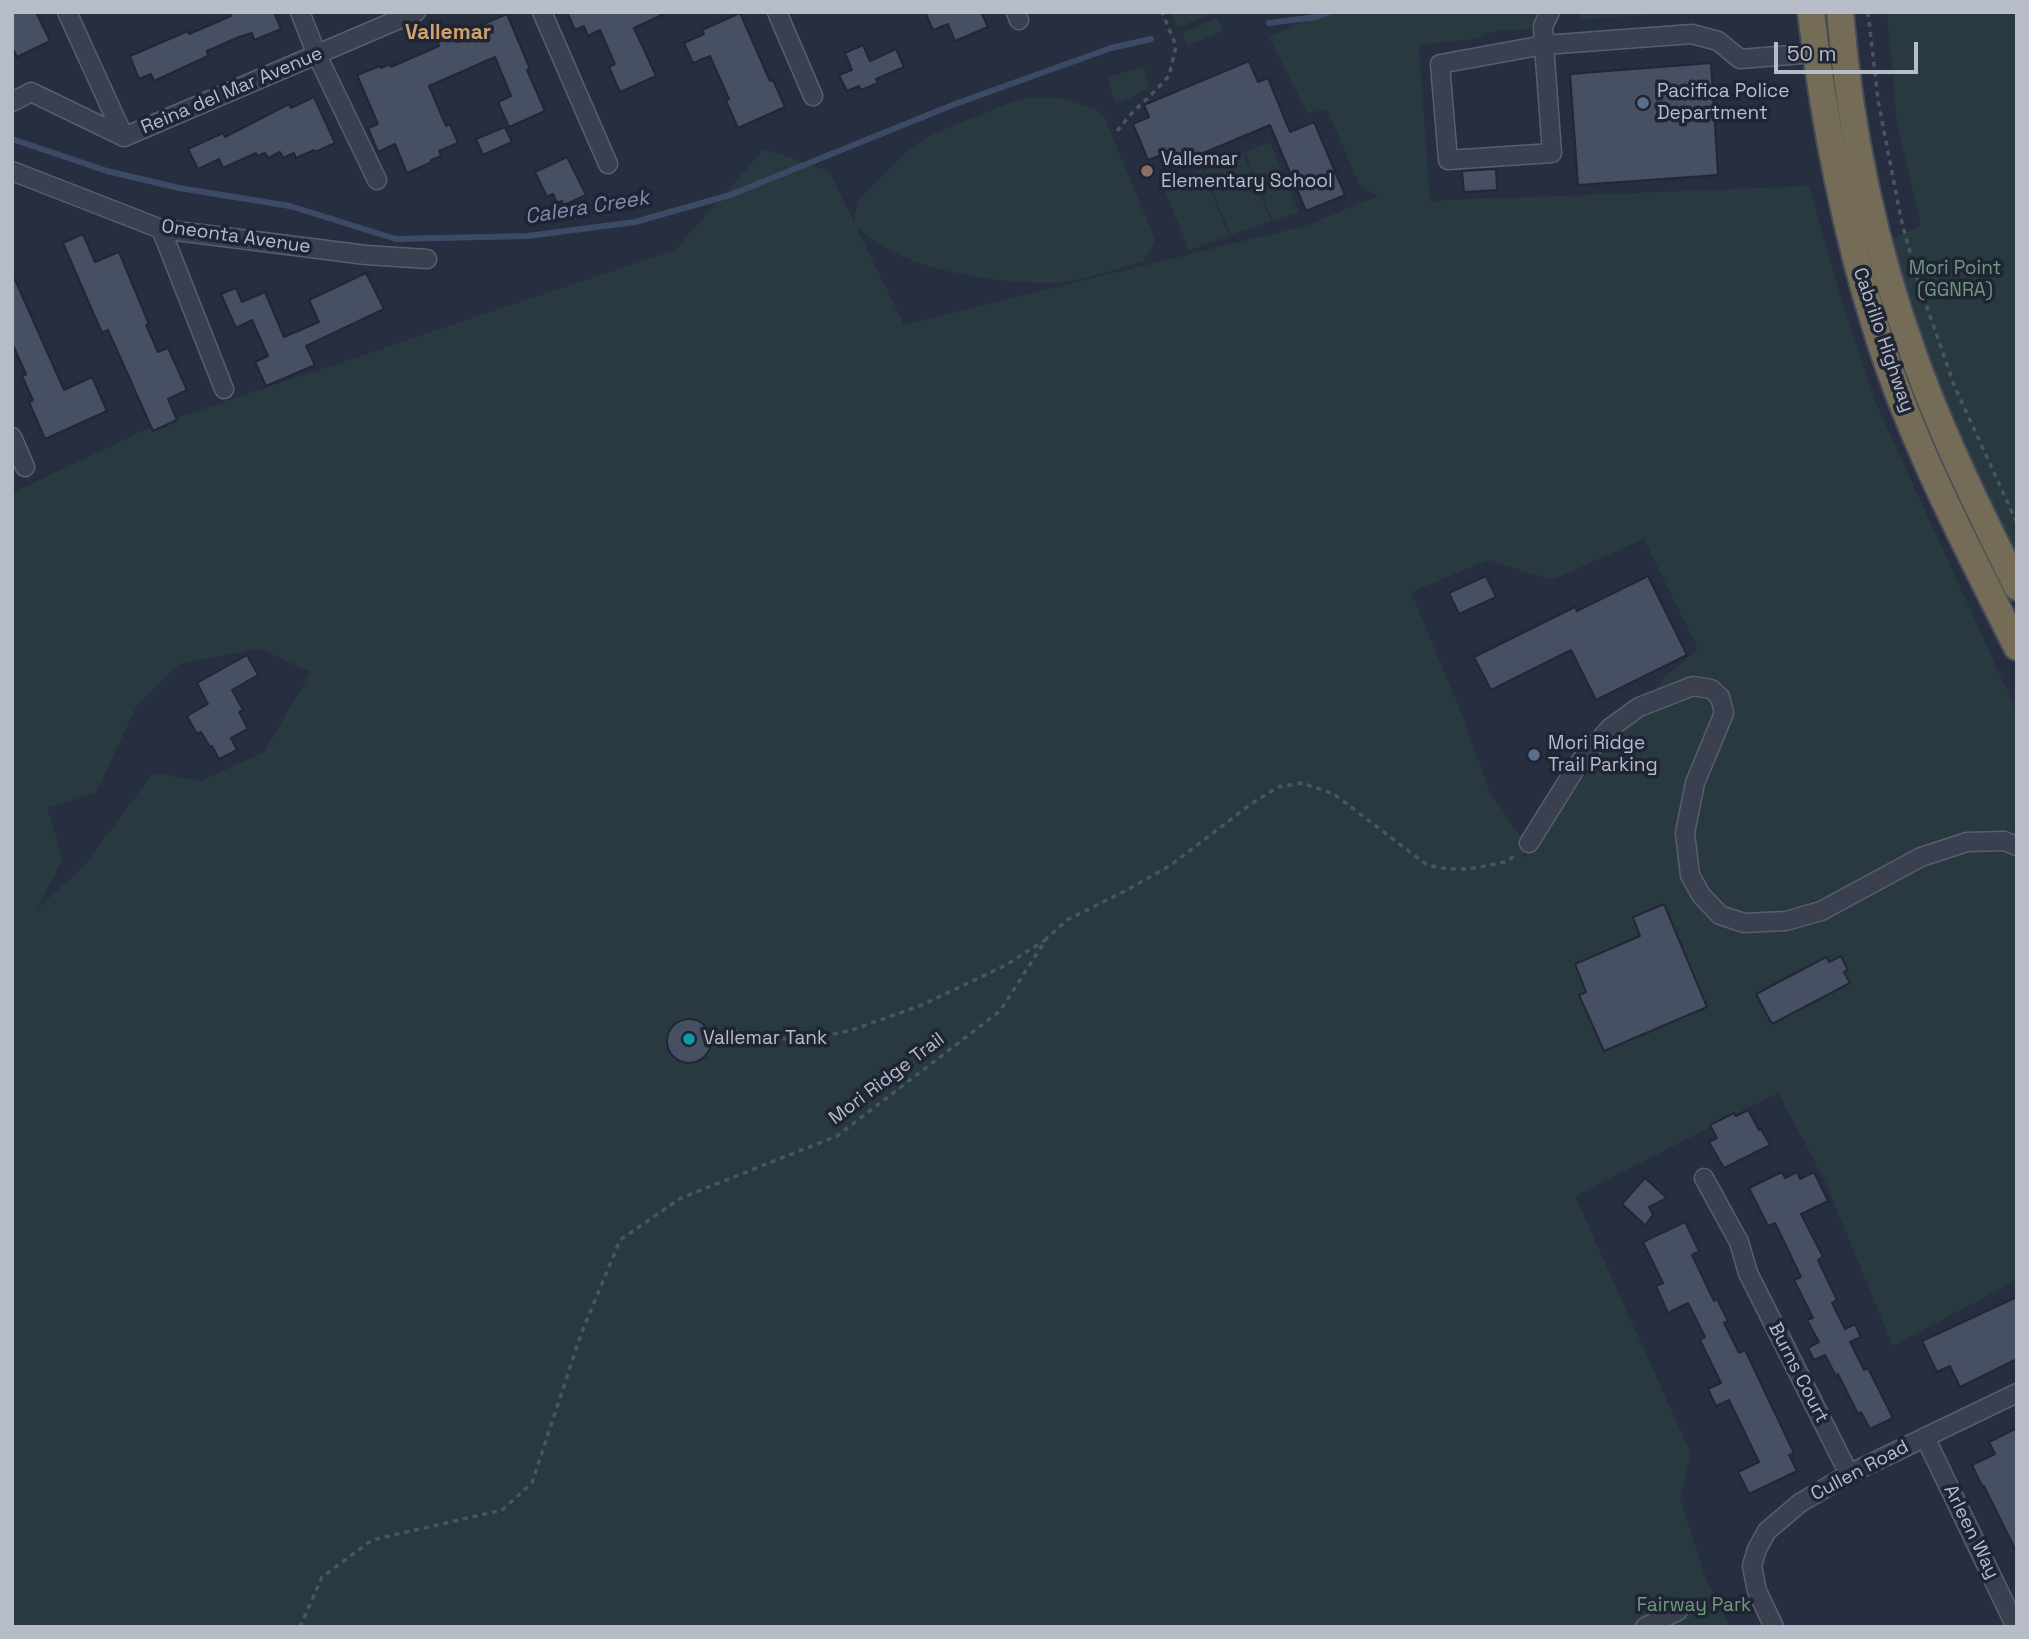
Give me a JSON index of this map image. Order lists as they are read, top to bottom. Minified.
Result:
{"streets":{"highway":["Cabrillo Highway"],"street":["Reina del Mar Avenue","Oneonta Avenue","Burns Court","Cullen Road","Arleen Way"],"path":["Mori Ridge Trail"]},"crossings":[["Burns Court","Cullen Road"],["Cullen Road","Arleen Way"]],"districts":["Vallemar"],"water":["Calera Creek"],"parks":["Mori Point (GGNRA)","Fairway Park"],"places":["Pacifica Police Department","Vallemar Elementary School","Mori Ridge Trail Parking","Vallemar Tank"],"scale_bar":"50 m"}
